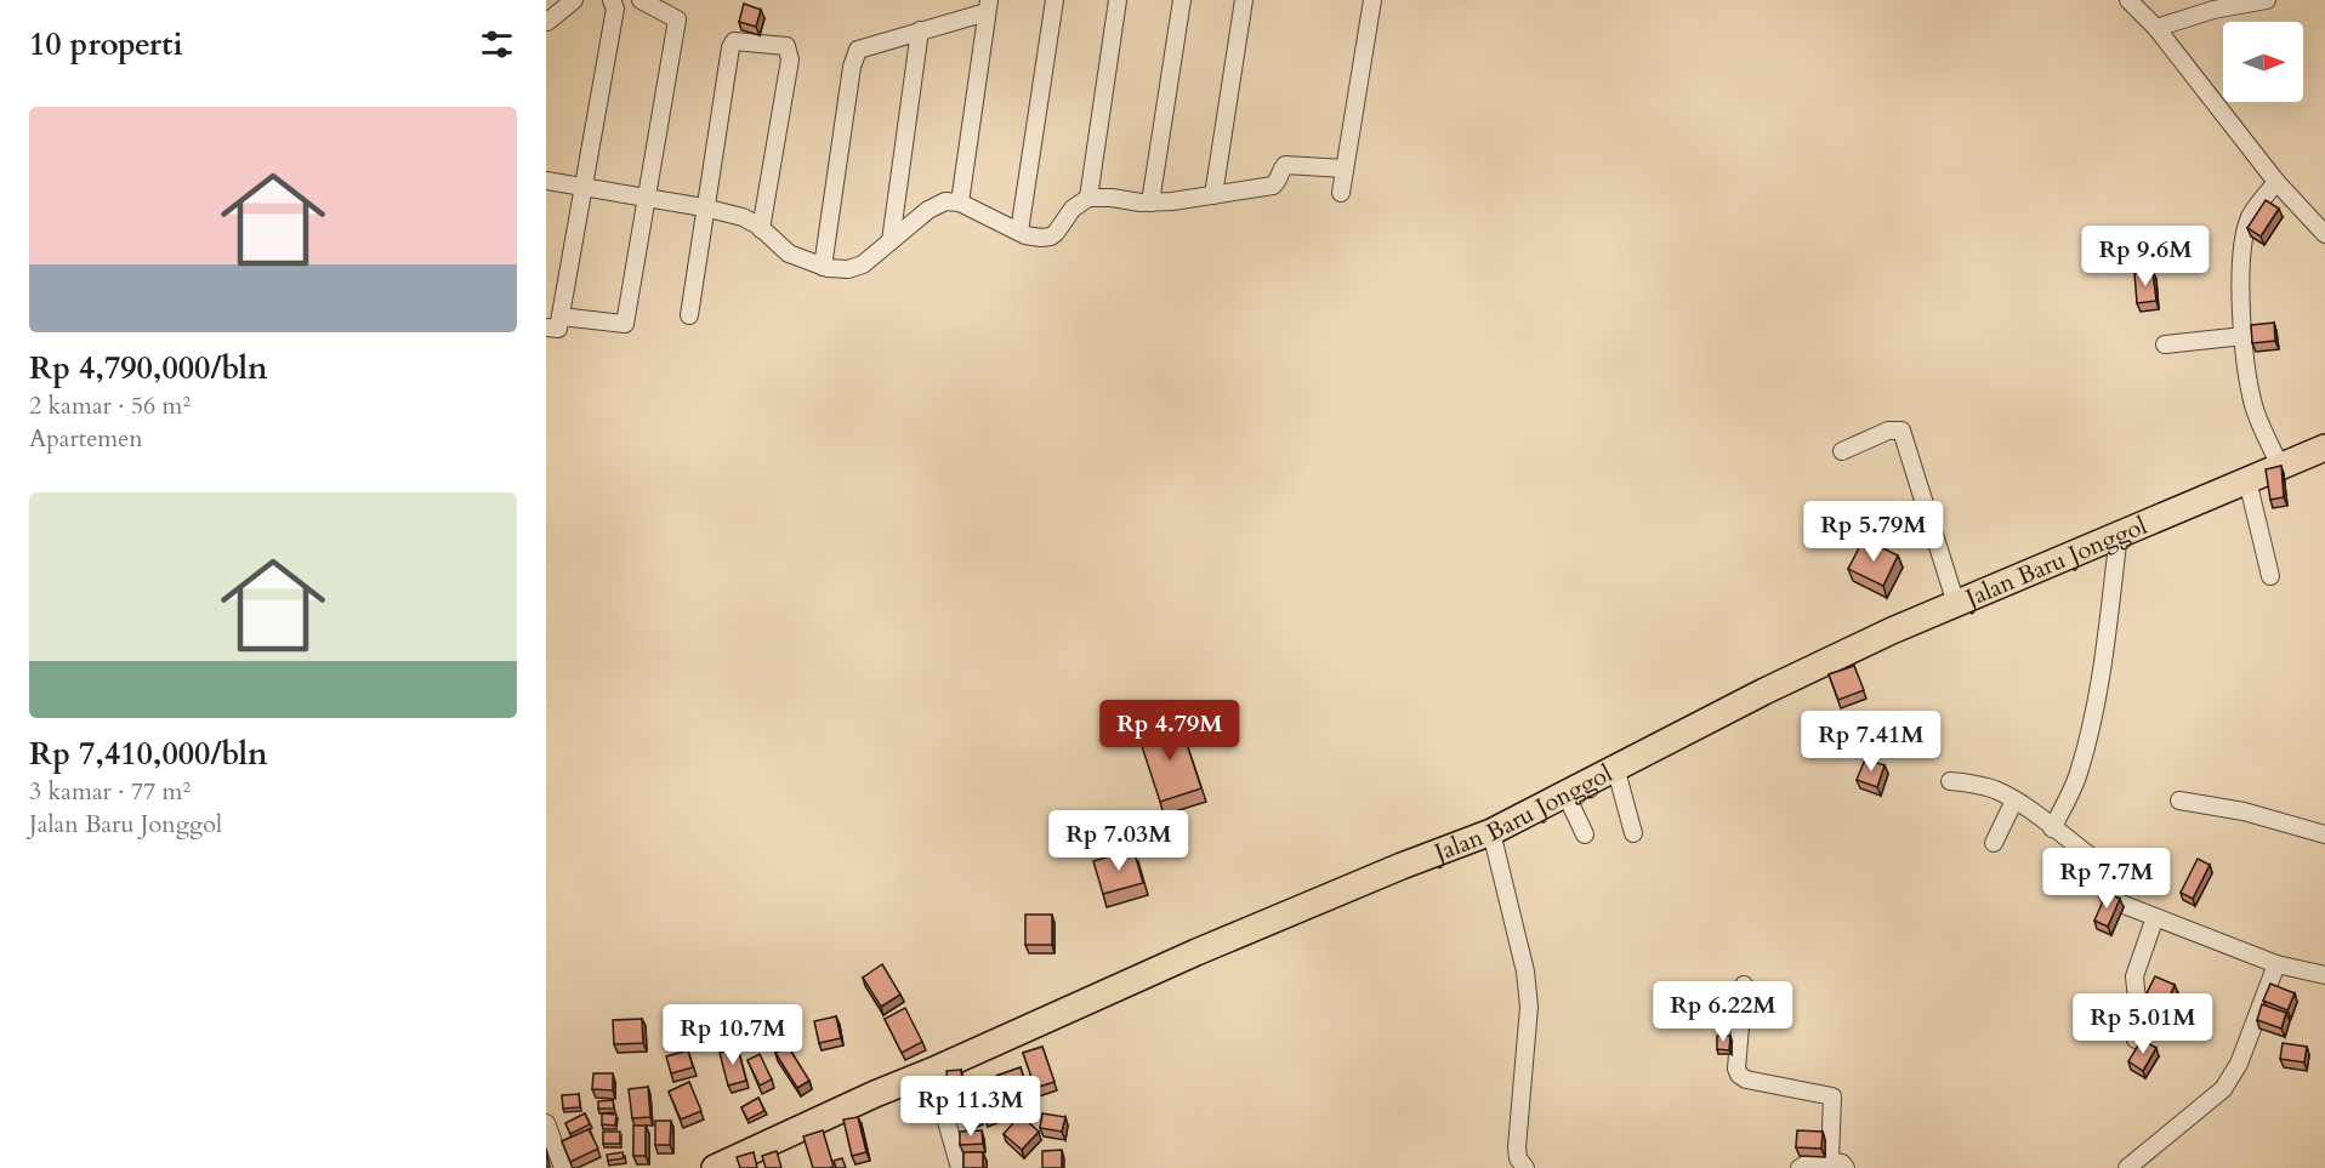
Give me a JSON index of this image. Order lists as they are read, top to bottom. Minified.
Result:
{"streets":{"main road":["Jalan Baru Jonggol"]},"north":"right","page":{"heading":"10 properti","list":[{"name":"Rp 4,790,000/bln","note":"2 kamar · 56 m² · Apartemen"},{"name":"Rp 7,410,000/bln","note":"3 kamar · 77 m² · Jalan Baru Jonggol"}],"price":["Rp 9.6M","Rp 5.79M","Rp 4.79M","Rp 7.41M","Rp 7.03M","Rp 7.7M","Rp 6.22M","Rp 5.01M","Rp 10.7M","Rp 11.3M"]}}
